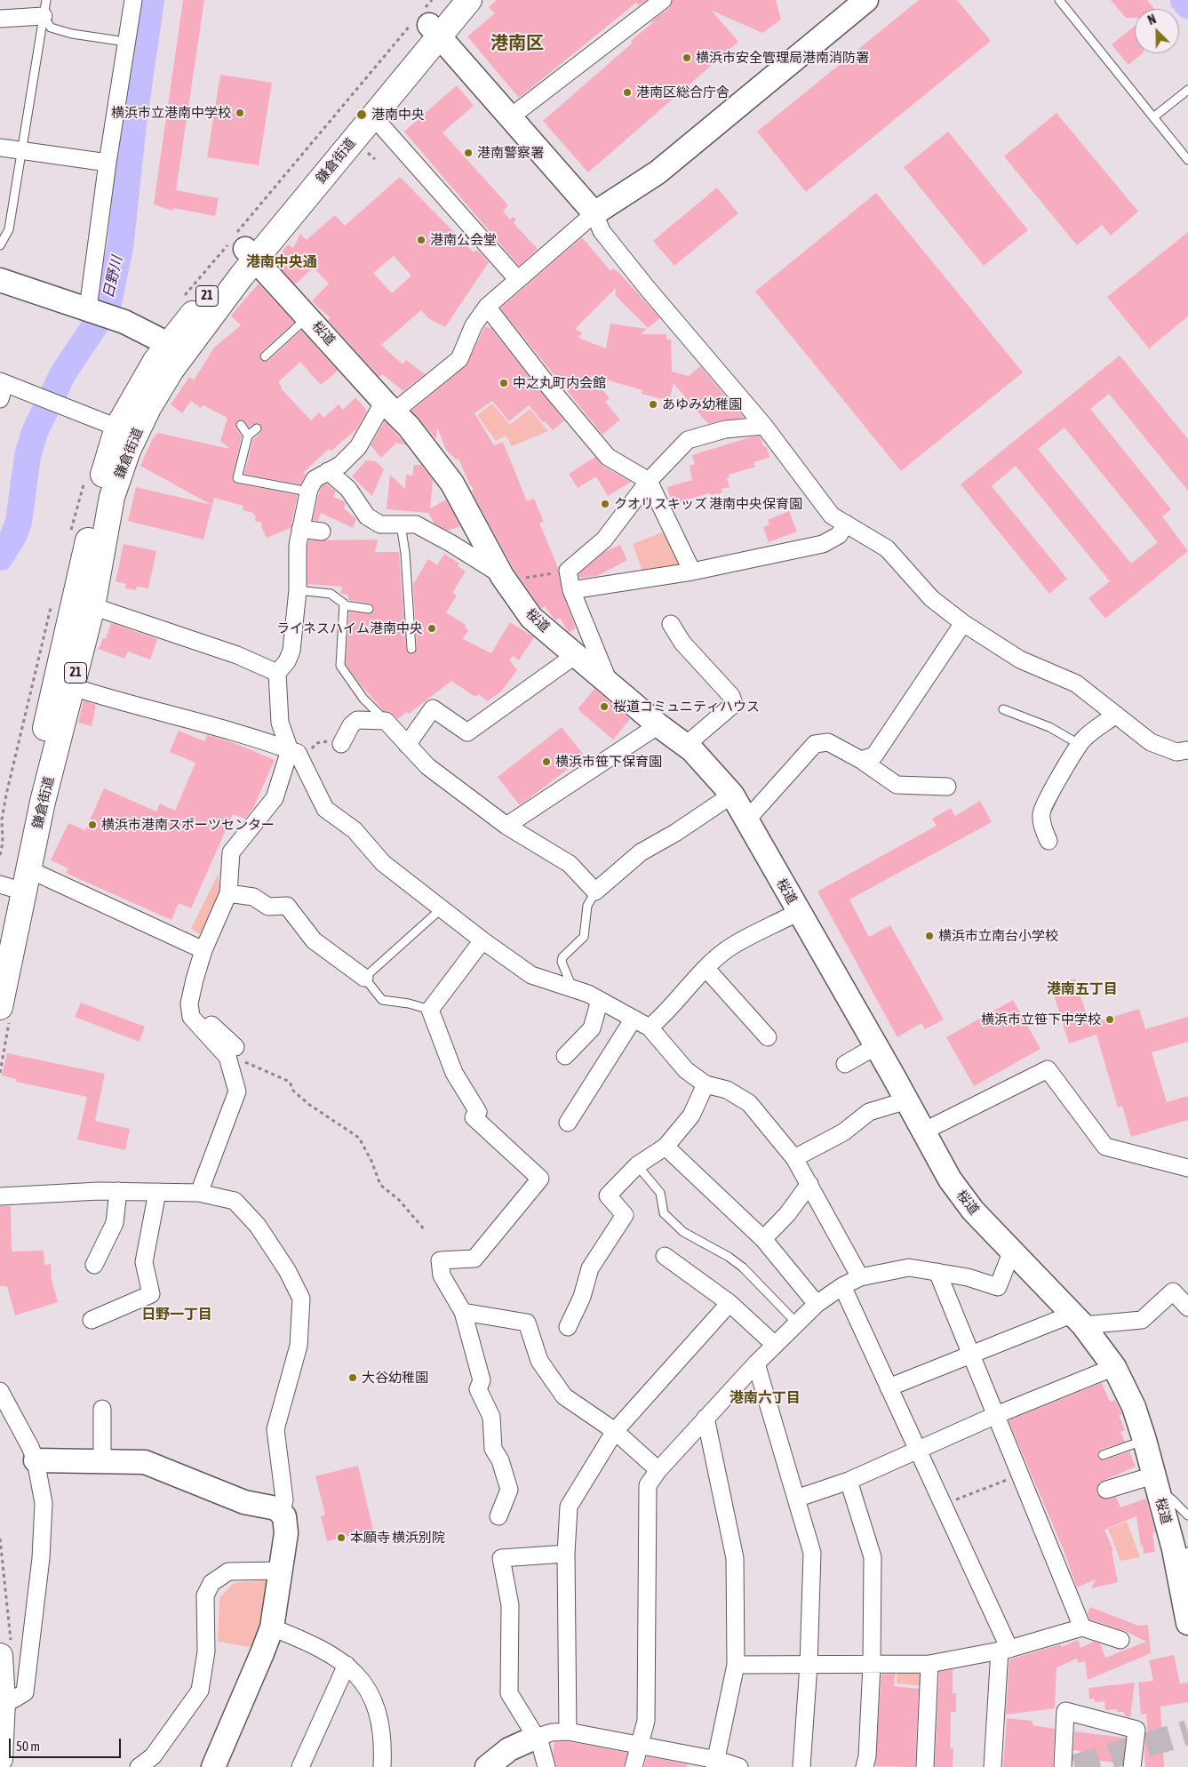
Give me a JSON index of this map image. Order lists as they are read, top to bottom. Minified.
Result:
{"streets":{"main road":["鎌倉街道","21"],"street":["桜道"]},"crossings":[["鎌倉街道","桜道"]],"districts":["港南区","港南中央通","港南五丁目","日野一丁目","港南六丁目"],"water":["日野川"],"places":["横浜市安全管理局港南消防署","港南区総合庁舎","横浜市立港南中学校","港南中央","港南警察署","港南公会堂","中之丸町内会館","あゆみ幼稚園","クオリスキッズ 港南中央保育園","ライネスハイム港南中央","桜道コミュニティハウス","横浜市笹下保育園","横浜市港南スポーツセンター","横浜市立南台小学校","横浜市立笹下中学校","大谷幼稚園","本願寺 横浜別院"],"scale_bar":"50 m","north":"top left"}
